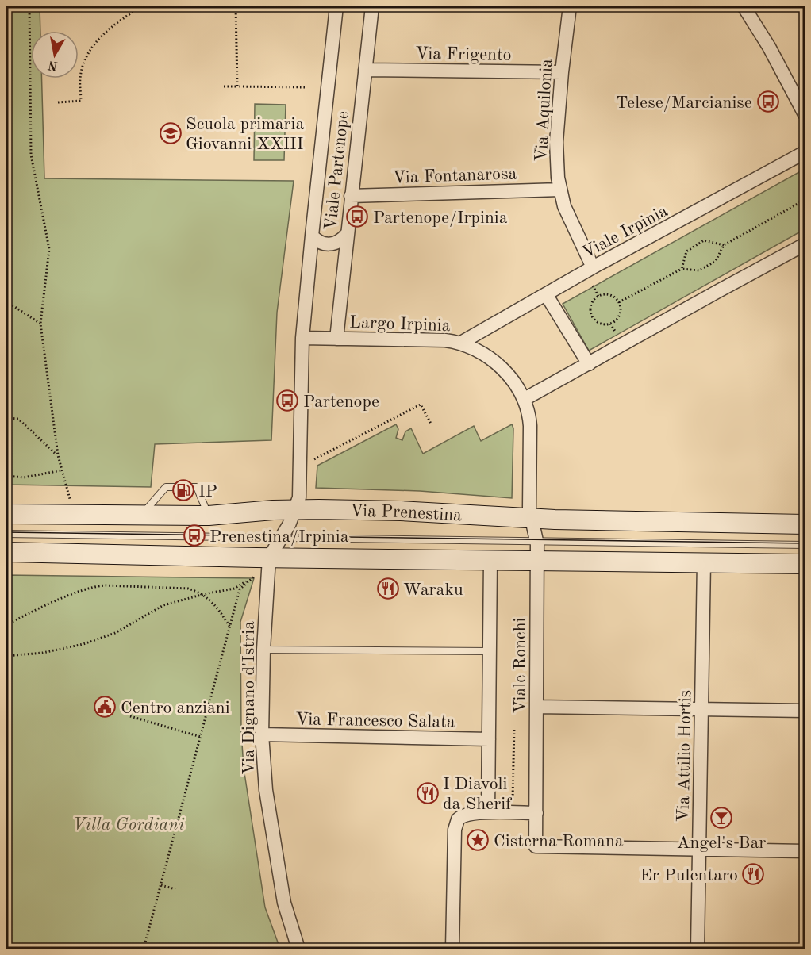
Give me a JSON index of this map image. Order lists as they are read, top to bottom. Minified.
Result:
{"streets":{"main road":["Via Prenestina"],"street":["Via Frigento","Via Aquilonia","Viale Partenope","Via Fontanarosa","Viale Irpinia","Largo Irpinia","Viale Ronchi","Via Dignano d'Istria","Via Francesco Salata","Via Attilio Hortis"]},"crossings":[["Via Frigento","Via Aquilonia"],["Via Frigento","Viale Partenope"],["Via Aquilonia","Via Fontanarosa"],["Via Aquilonia","Viale Irpinia"],["Viale Partenope","Via Fontanarosa"],["Viale Partenope","Largo Irpinia"],["Viale Irpinia","Largo Irpinia"],["Largo Irpinia","Via Prenestina"],["Largo Irpinia","Viale Ronchi"],["Via Prenestina","Viale Ronchi"],["Viale Ronchi","Via Francesco Salata"],["Viale Ronchi","Via Attilio Hortis"],["Via Dignano d'Istria","Via Francesco Salata"]],"parks":["Villa Gordiani"],"places":{"bus stop":["Telese/Marcianise","Partenope/Irpinia","Partenope","Prenestina/Irpinia"],"school or university":["Scuola primaria Giovanni XXIII"],"fuel station":["IP"],"restaurant":["Waraku","I Diavoli da Sherif","Er Pulentaro"],"public building":["Centro anziani"],"bar":["Angel's Bar"],"place":["Cisterna Romana"]},"north":"bottom"}
